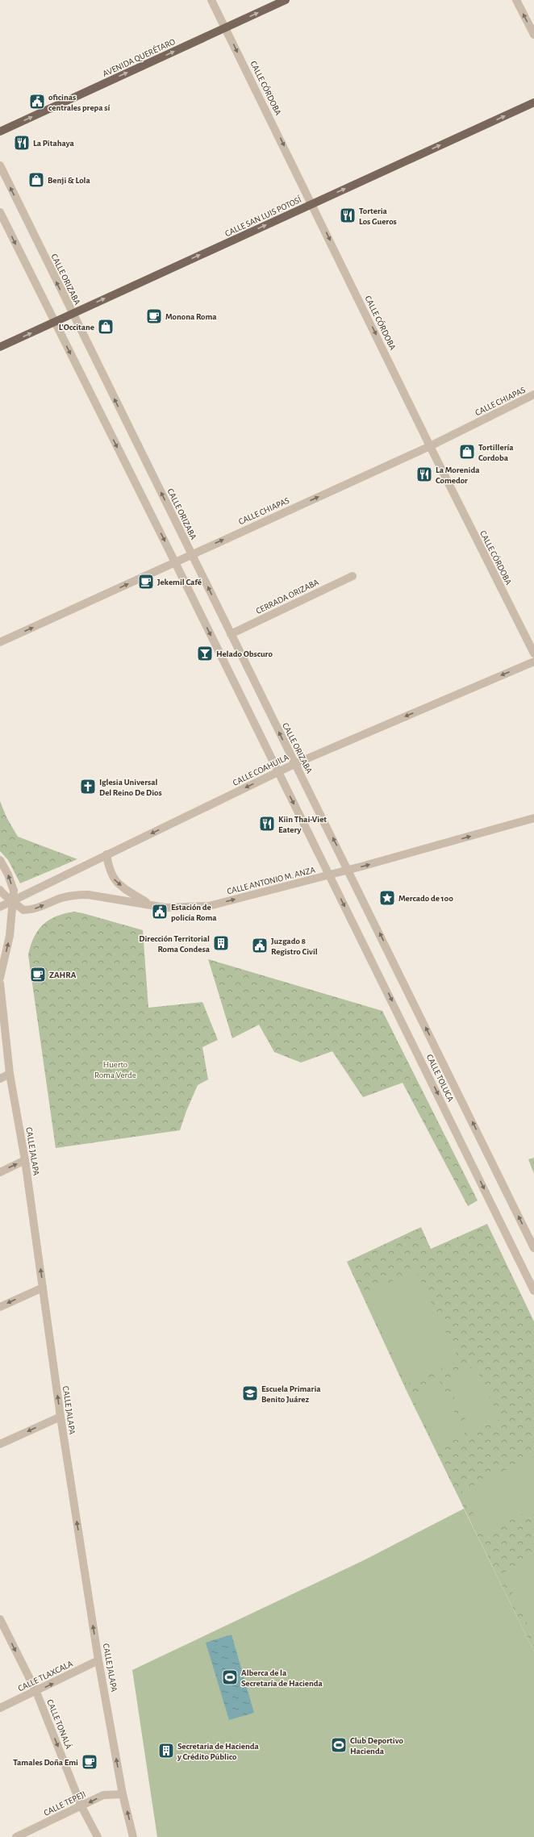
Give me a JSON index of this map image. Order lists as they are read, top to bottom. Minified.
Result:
{"streets":{"main road":["AVENIDA QUERÉTARO","CALLE SAN LUIS POTOSÍ"],"street":["CALLE CÓRDOBA","CALLE ORIZABA","CALLE CHIAPAS","CERRADA ORIZABA","CALLE COAHUILA","CALLE ANTONIO M. ANZA","CALLE TOLUCA","CALLE JALAPA","CALLE TLAXCALA","CALLE TONALÁ","CALLE TEPEJI"]},"crossings":[["AVENIDA QUERÉTARO","CALLE CÓRDOBA"],["CALLE CÓRDOBA","CALLE SAN LUIS POTOSÍ"],["CALLE CÓRDOBA","CALLE CHIAPAS"],["CALLE SAN LUIS POTOSÍ","CALLE ORIZABA"],["CALLE ORIZABA","CALLE CHIAPAS"],["CALLE ORIZABA","CERRADA ORIZABA"],["CALLE ORIZABA","CALLE COAHUILA"],["CALLE ORIZABA","CALLE ANTONIO M. ANZA"],["CALLE ORIZABA","CALLE TOLUCA"],["CALLE COAHUILA","CALLE ANTONIO M. ANZA"],["CALLE ANTONIO M. ANZA","CALLE TOLUCA"],["CALLE JALAPA","CALLE TLAXCALA"],["CALLE JALAPA","CALLE TEPEJI"],["CALLE TLAXCALA","CALLE TONALÁ"],["CALLE TONALÁ","CALLE TEPEJI"]],"one_way":["AVENIDA QUERÉTARO","CALLE CÓRDOBA","CALLE SAN LUIS POTOSÍ","CALLE CHIAPAS","CALLE COAHUILA","CALLE ANTONIO M. ANZA","CALLE JALAPA","CALLE TLAXCALA","CALLE TONALÁ","CALLE TEPEJI"],"parks":["Huerto Roma Verde"],"places":{"public building":["oficinas centrales prepa sí","Estación de policía Roma","Juzgado 8 Registro Civil"],"restaurant":["La Pitahaya","Torteria Los Gueros","La Morenida Comedor","Kiin Thai-Viet Eatery"],"shop":["Benji & Lola","L'Occitane","Tortillería Cordoba"],"cafe":["Monona Roma","Jekemil Café","ZAHRA","Tamales Doña Emi"],"bar":["Helado Obscuro"],"church":["Iglesia Universal Del Reino De Dios"],"place":["Mercado de 100"],"building":["Dirección Territorial Roma Condesa","Secretaria de Hacienda y Crédito Público"],"school or university":["Escuela Primaria Benito Juárez"],"sports":["Alberca de la Secretaría de Hacienda","Club Deportivo Hacienda"]}}
